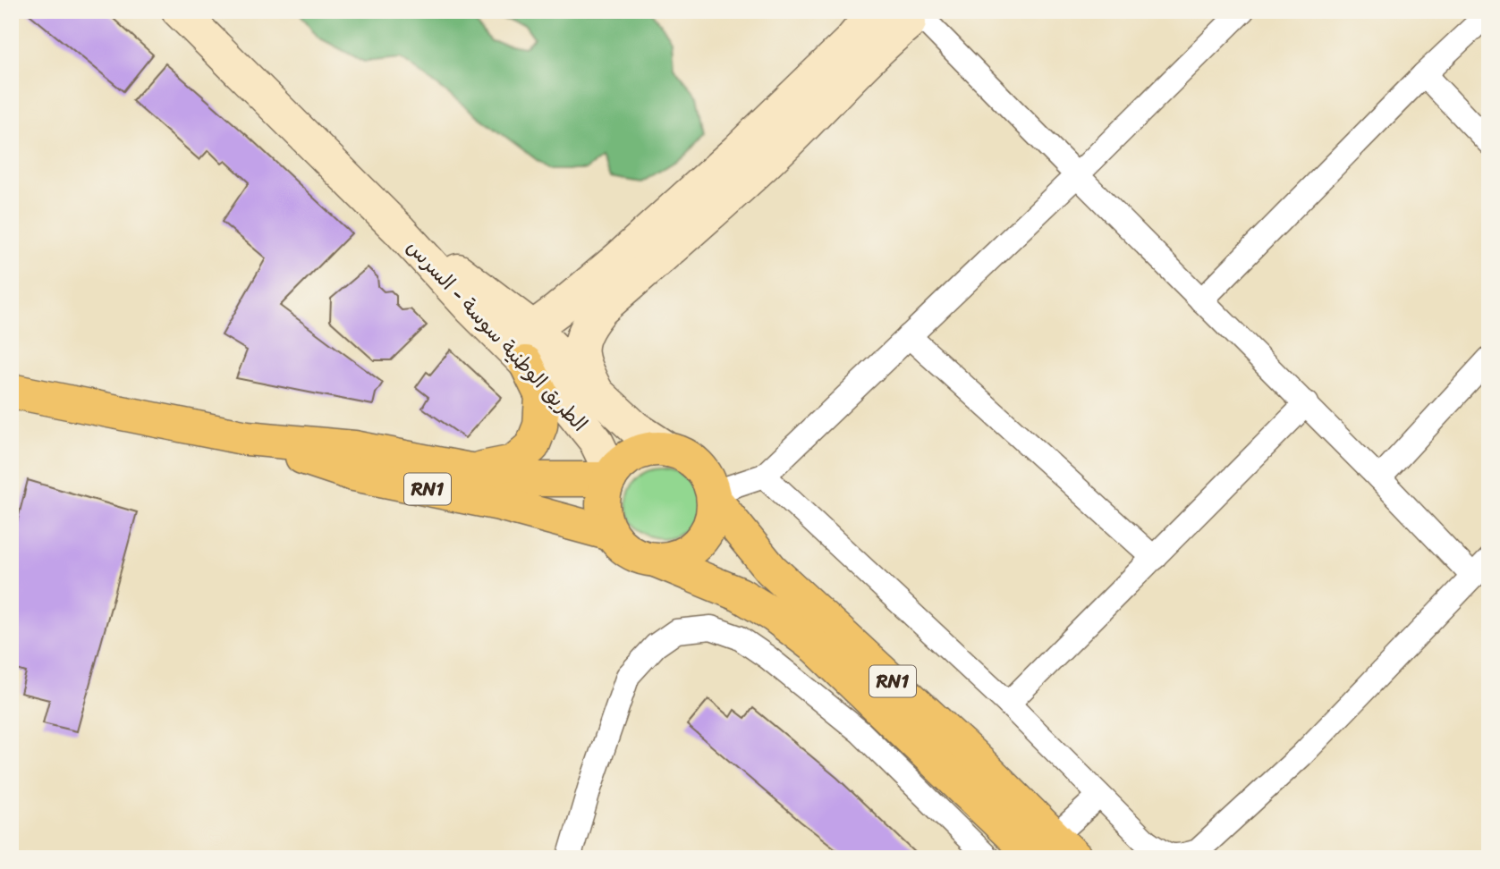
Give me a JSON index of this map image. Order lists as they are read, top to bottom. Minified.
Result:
{"streets":{"main road":["الطريق الوطنية سوسة - السرس","RN1"]},"crossings":[["الطريق الوطنية سوسة - السرس","RN1"]]}
